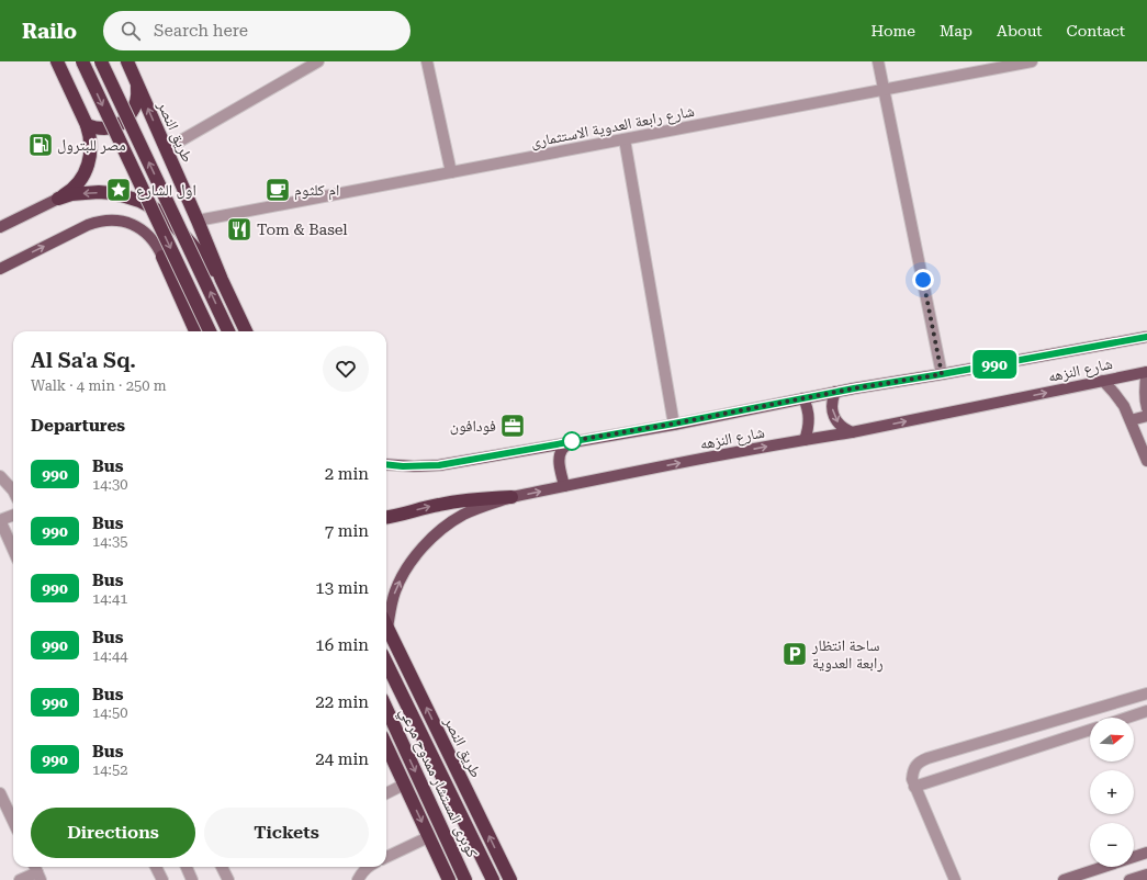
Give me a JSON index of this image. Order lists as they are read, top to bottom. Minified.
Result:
{"streets":{"highway":["طريق النصر","كوبرى المستشار ممدوح مرعي"],"main road":["شارع النزهه"],"street":["شارع رابعة العدوية الاستثمارى"]},"crossings":[["شارع رابعة العدوية الاستثمارى","طريق النصر"]],"places":{"fuel station":["مصر للبترول"],"place":["اول الشارع"],"cafe":["ام كلثوم"],"restaurant":["Tom & Basel"],"office":["فودافون"],"parking":["ساحة انتظار رابعة العدوية"]},"lines":["bus line 990"],"north":"right","page":{"header":"Railo","search":"Search here","nav":["Home","Map","About","Contact"],"on_map":"990","heading":[["Al Sa'a Sq.","Walk · 4 min · 250 m"],"Departures"],"list":[{"mark":"990","name":"Bus","note":"14:30","value":"2 min"},{"mark":"990","name":"Bus","note":"14:35","value":"7 min"},{"mark":"990","name":"Bus","note":"14:41","value":"13 min"},{"mark":"990","name":"Bus","note":"14:44","value":"16 min"},{"mark":"990","name":"Bus","note":"14:50","value":"22 min"},{"mark":"990","name":"Bus","note":"14:52","value":"24 min"}],"map_buttons":["+","−"],"buttons":["Directions","Tickets"]}}
